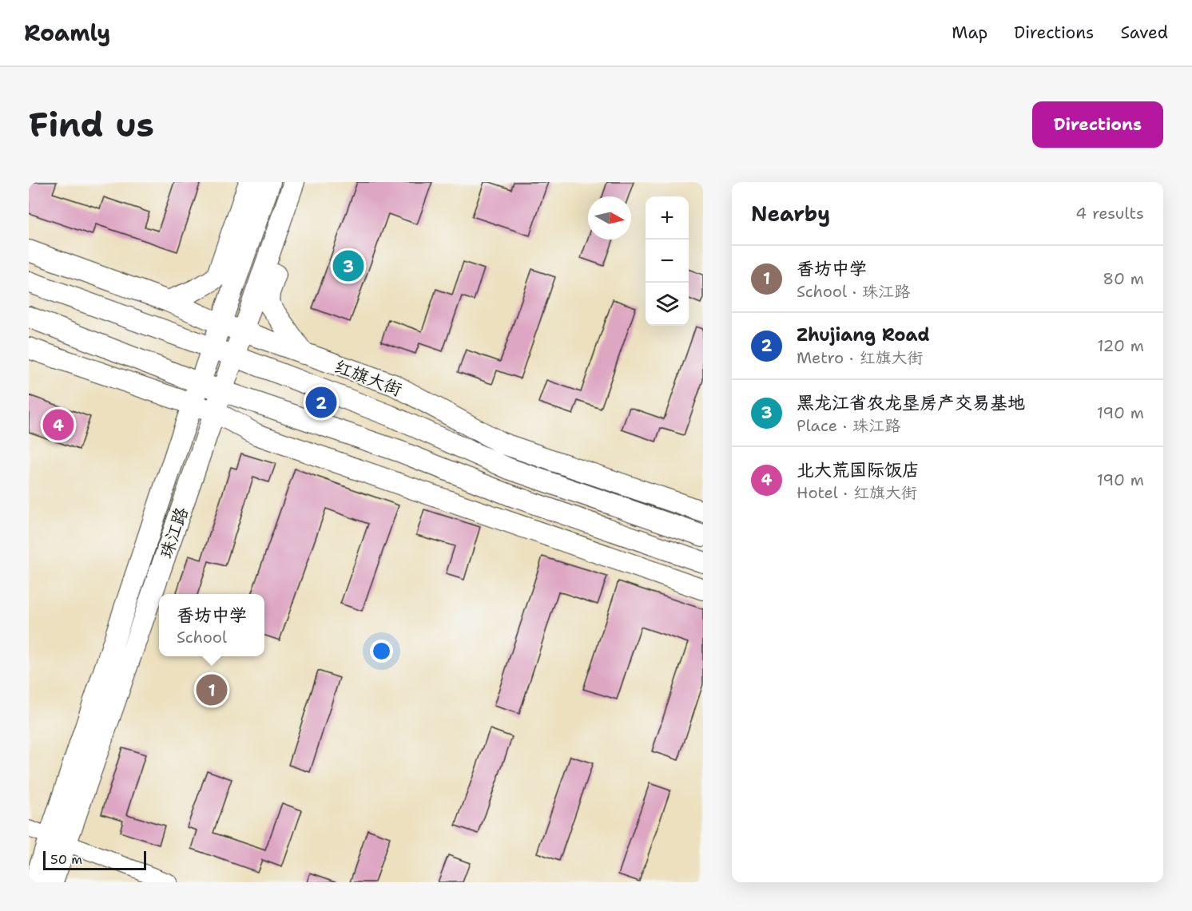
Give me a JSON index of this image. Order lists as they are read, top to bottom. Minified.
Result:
{"streets":{"main road":["红旗大街","珠江路"]},"crossings":[["红旗大街","珠江路"]],"scale_bar":"50 m","north":"right","page":{"header":"Roamly","nav":["Map","Directions","Saved"],"buttons":"Directions","title":"Find us","heading":["Nearby","4 results"],"map_buttons":["+","−"],"list":[{"mark":"1","name":"香坊中学","note":"School · 珠江路","value":"80 m"},{"mark":"2","name":"Zhujiang Road","note":"Metro · 红旗大街","value":"120 m"},{"mark":"3","name":"黑龙江省农龙垦房产交易基地","note":"Place · 珠江路","value":"190 m"},{"mark":"4","name":"北大荒国际饭店","note":"Hotel · 红旗大街","value":"190 m"}],"pins":["3","2","4","1"],"popup":["香坊中学","School"],"scale":"50 m"}}
